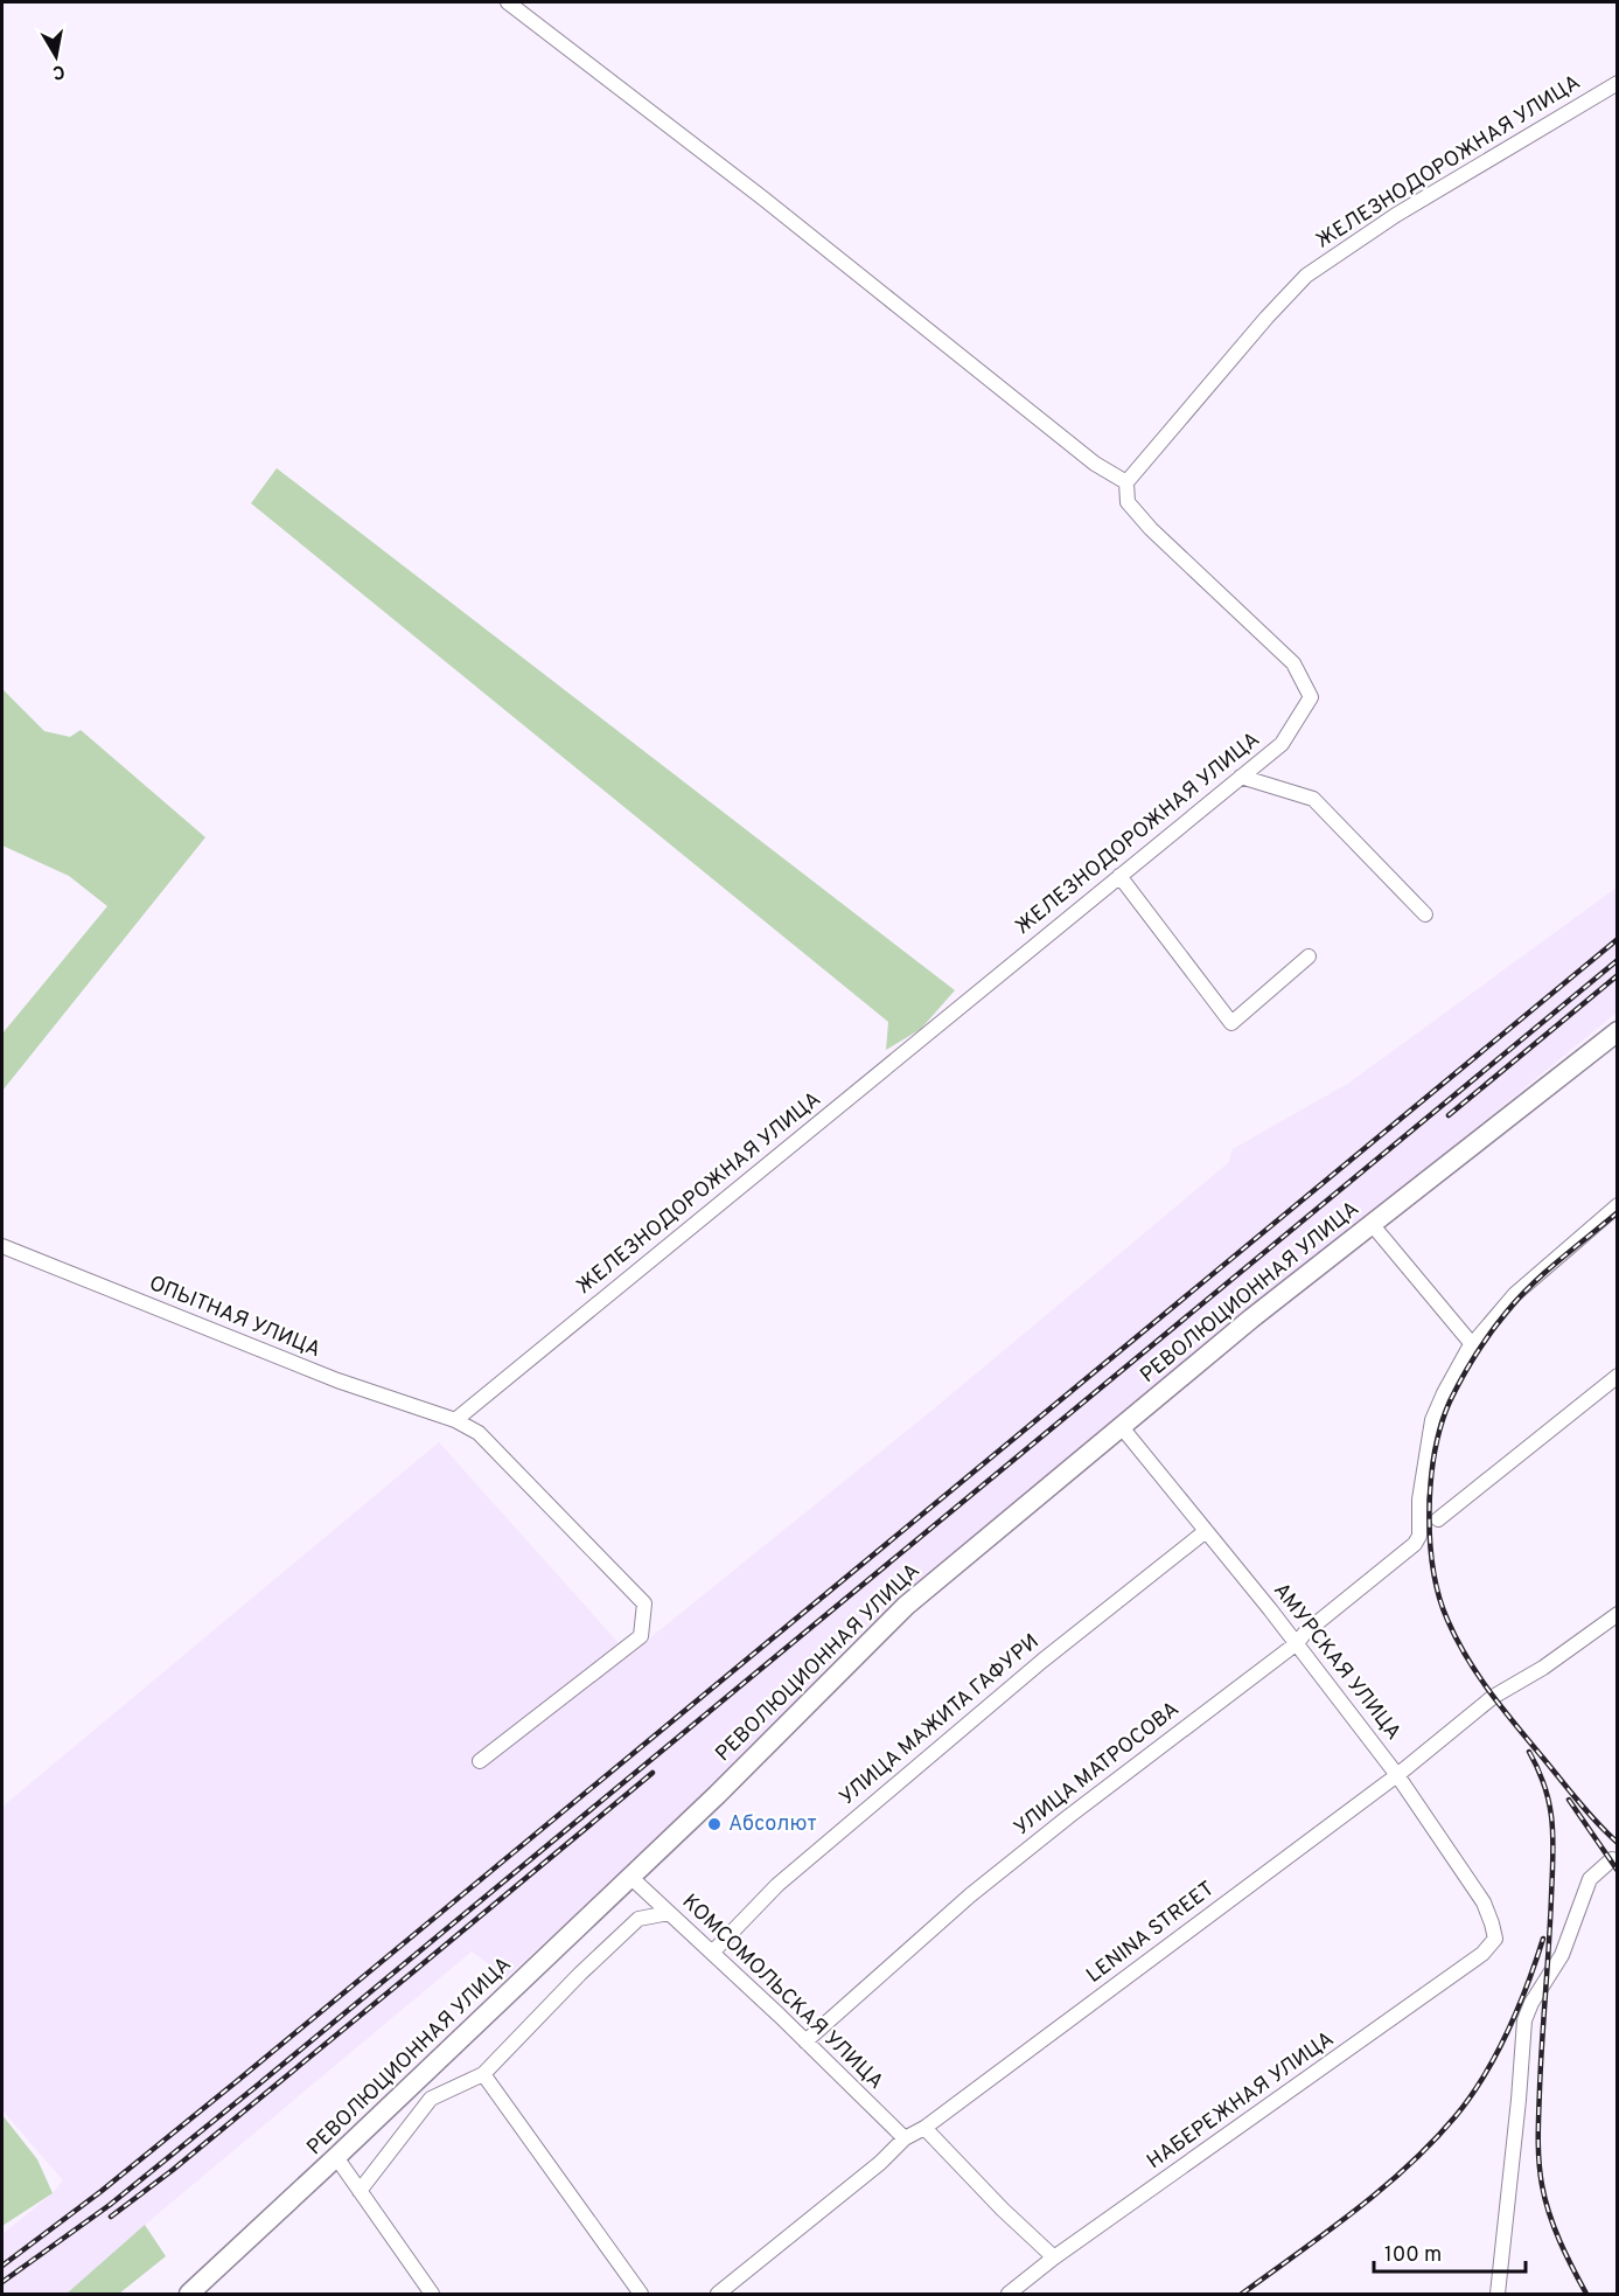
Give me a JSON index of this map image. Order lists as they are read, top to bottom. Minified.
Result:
{"streets":{"main road":["РЕВОЛЮЦИОННАЯ УЛИЦА"],"street":["ЖЕЛЕЗНОДОРОЖНАЯ УЛИЦА","ОПЫТНАЯ УЛИЦА","АМУРСКАЯ УЛИЦА","УЛИЦА МАЖИТА ГАФУРИ","УЛИЦА МАТРОСОВА","LENINA STREET","КОМСОМОЛЬСКАЯ УЛИЦА","НАБЕРЕЖНАЯ УЛИЦА"]},"crossings":[["ЖЕЛЕЗНОДОРОЖНАЯ УЛИЦА","ОПЫТНАЯ УЛИЦА"],["РЕВОЛЮЦИОННАЯ УЛИЦА","АМУРСКАЯ УЛИЦА"],["РЕВОЛЮЦИОННАЯ УЛИЦА","КОМСОМОЛЬСКАЯ УЛИЦА"],["АМУРСКАЯ УЛИЦА","УЛИЦА МАЖИТА ГАФУРИ"],["АМУРСКАЯ УЛИЦА","УЛИЦА МАТРОСОВА"],["АМУРСКАЯ УЛИЦА","LENINA STREET"],["АМУРСКАЯ УЛИЦА","НАБЕРЕЖНАЯ УЛИЦА"],["УЛИЦА МАЖИТА ГАФУРИ","КОМСОМОЛЬСКАЯ УЛИЦА"],["УЛИЦА МАТРОСОВА","КОМСОМОЛЬСКАЯ УЛИЦА"],["LENINA STREET","КОМСОМОЛЬСКАЯ УЛИЦА"]],"places":["Абсолют"],"scale_bar":"100 m","north":"bottom"}
